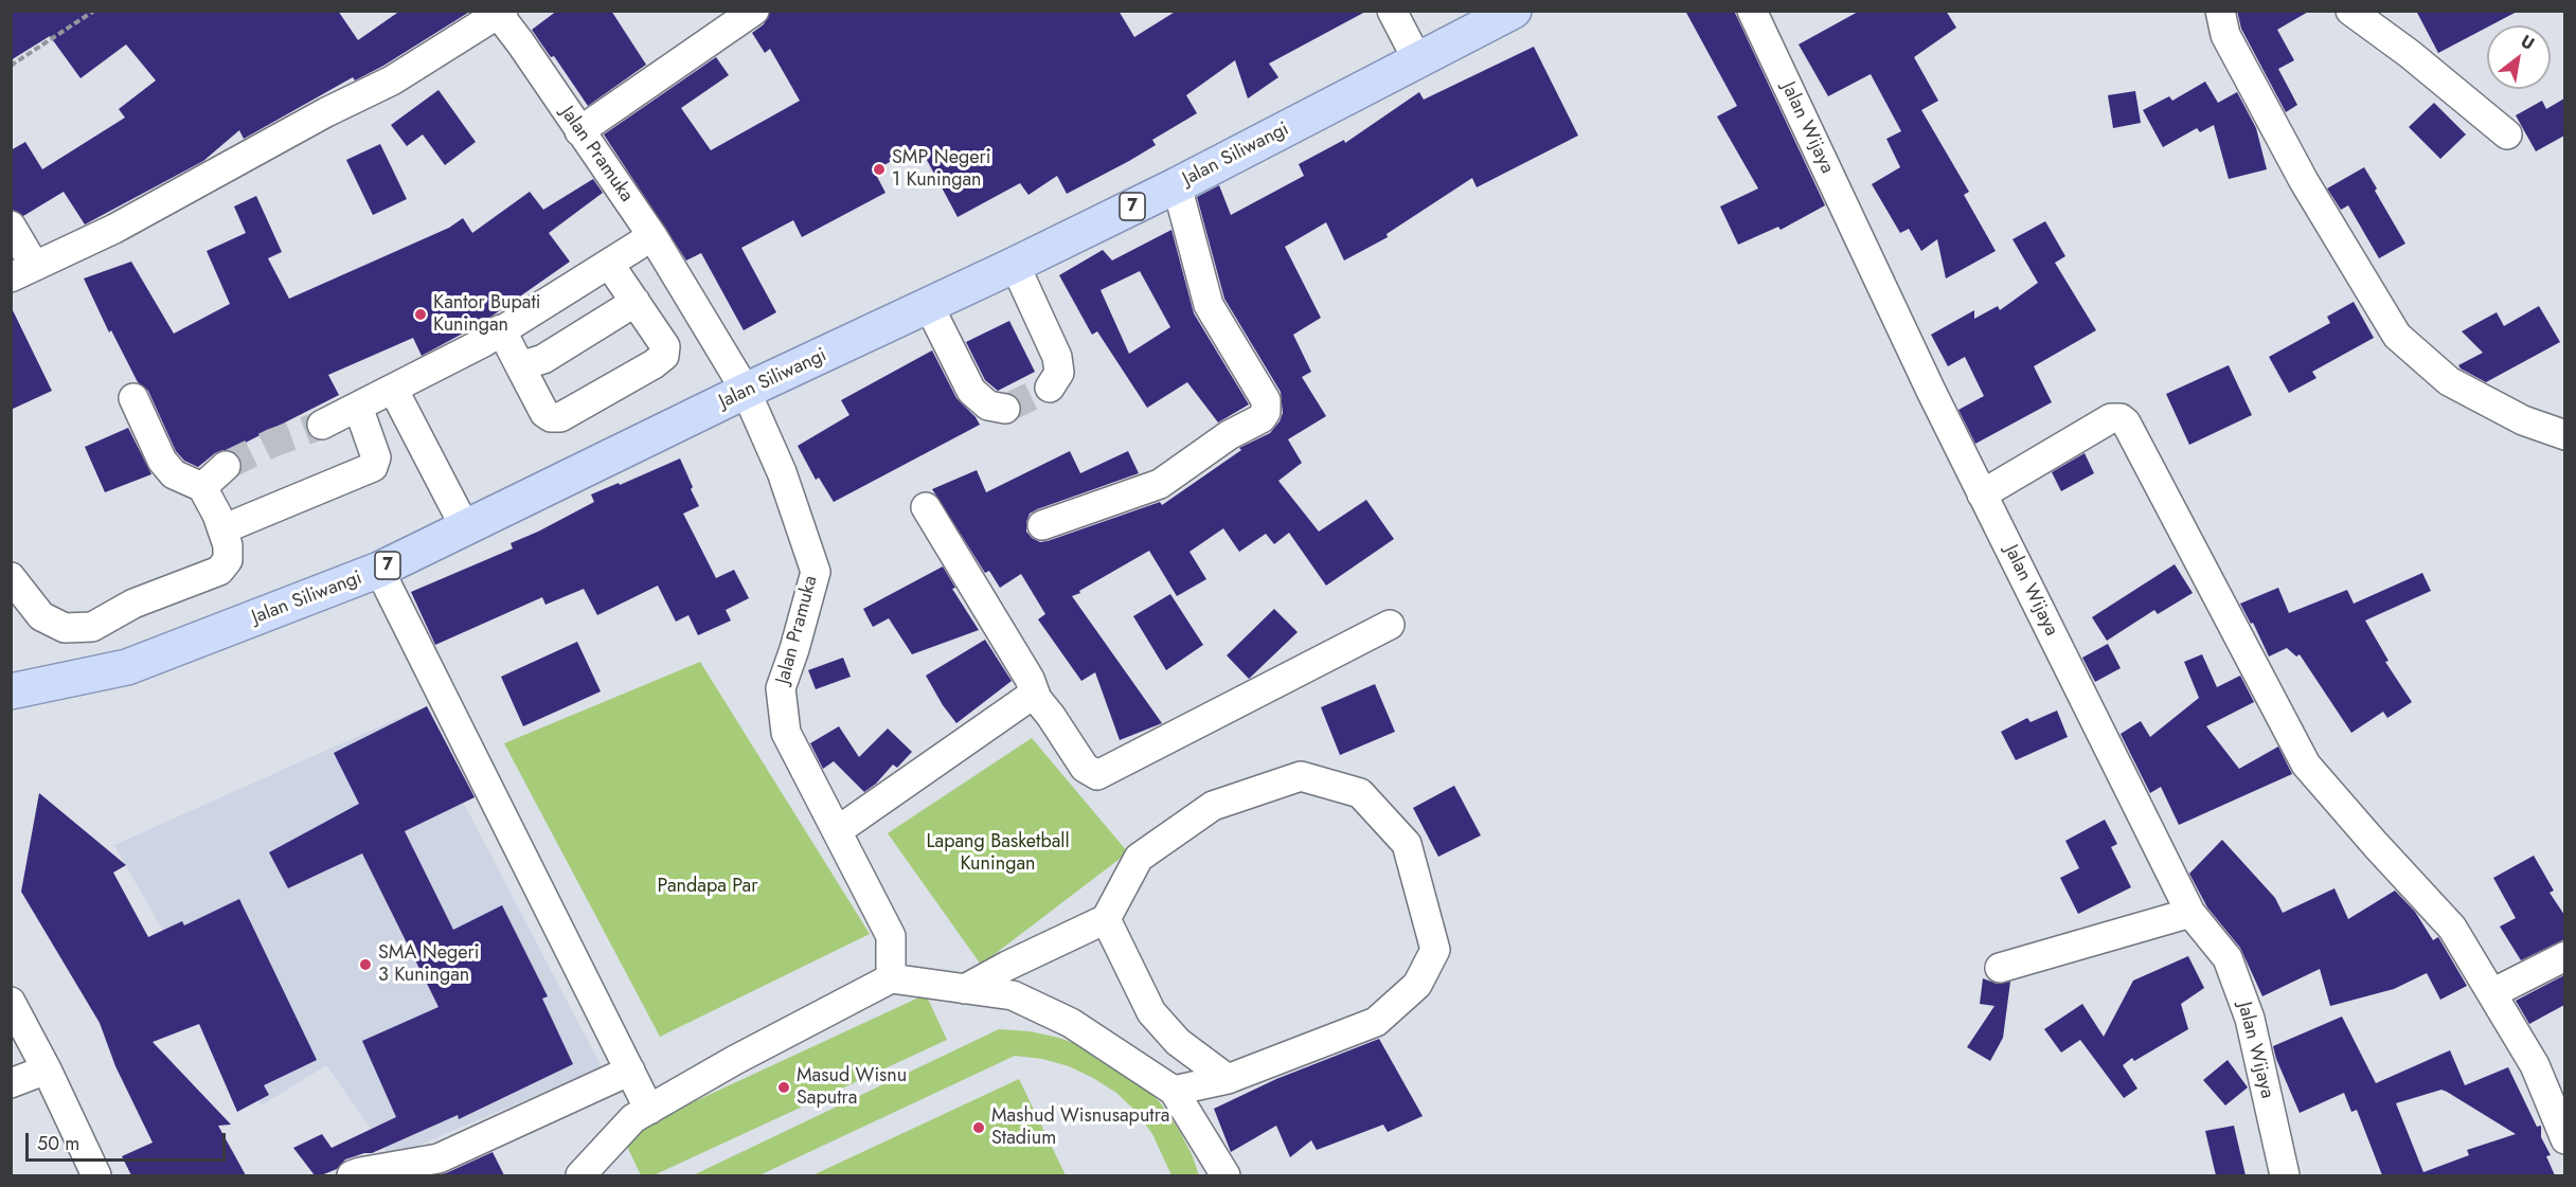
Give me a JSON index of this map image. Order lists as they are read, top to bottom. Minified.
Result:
{"streets":{"main road":["Jalan Siliwangi","7"],"street":["Jalan Wijaya","Jalan Pramuka"]},"crossings":[["Jalan Pramuka","Jalan Siliwangi"]],"parks":["Lapang Basketball Kuningan","Pandapa Par"],"places":["SMP Negeri 1 Kuningan","Kantor Bupati Kuningan","SMA Negeri 3 Kuningan","Masud Wisnu Saputra","Mashud Wisnusaputra Stadium"],"scale_bar":"50 m","north":"top right"}
